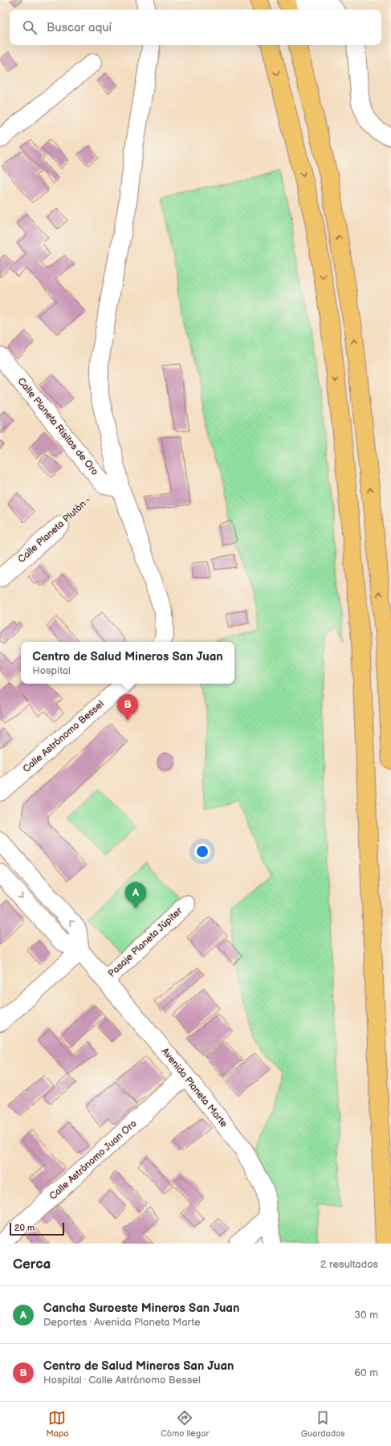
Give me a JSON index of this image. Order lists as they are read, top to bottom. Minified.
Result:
{"streets":{"street":["Calle Planeta Risitos de Oro","Calle Planeta Plutón","Calle Astrónomo Bessel","Pasaje Planeta Júpiter","Avenida Planeta Marte","Calle Astrónomo Juan Oro"]},"crossings":[["Calle Planeta Risitos de Oro","Calle Planeta Plutón"],["Pasaje Planeta Júpiter","Avenida Planeta Marte"],["Avenida Planeta Marte","Calle Astrónomo Juan Oro"]],"scale_bar":"20 m","page":{"search":"Buscar aquí","popup":["Centro de Salud Mineros San Juan","Hospital"],"pins":["B","A"],"scale":"20 m","heading":["Cerca","2 resultados"],"list":[{"mark":"A","name":"Cancha Suroeste Mineros San Juan","note":"Deportes · Avenida Planeta Marte","value":"30 m"},{"mark":"B","name":"Centro de Salud Mineros San Juan","note":"Hospital · Calle Astrónomo Bessel","value":"60 m"}],"nav":["Mapa","Cómo llegar","Guardados"]}}
